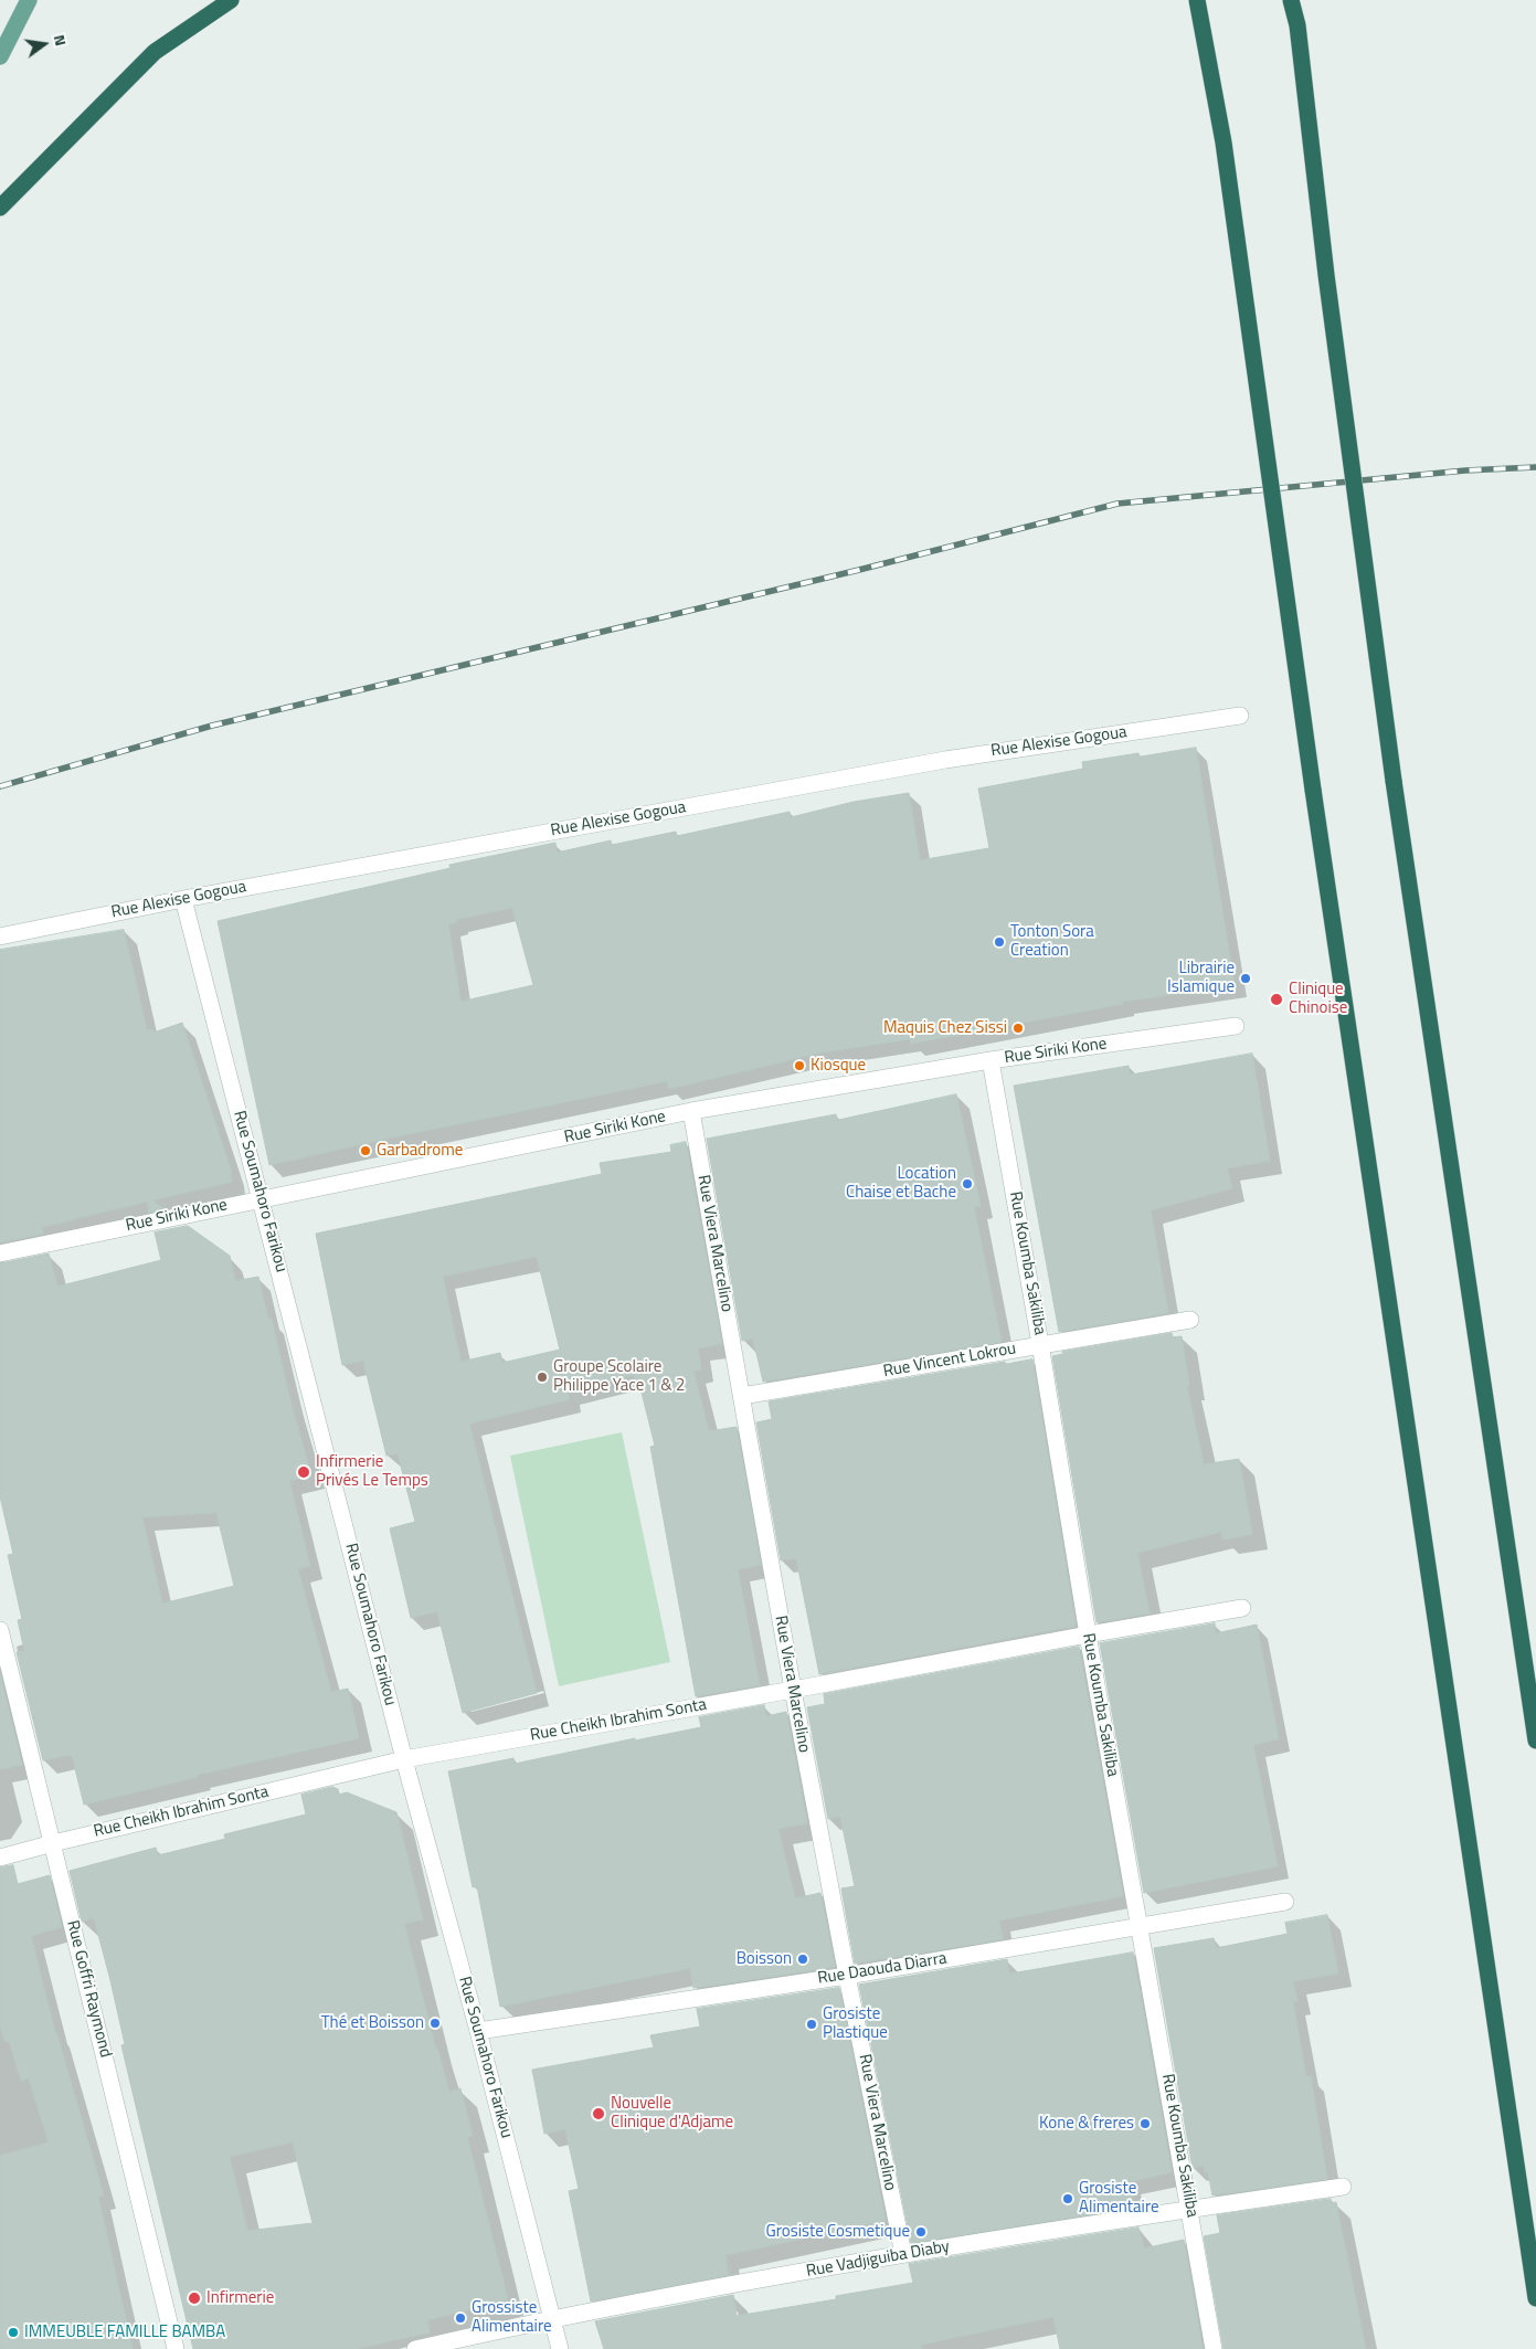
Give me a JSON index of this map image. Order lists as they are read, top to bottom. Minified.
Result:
{"streets":{"street":["Rue Alexise Gogoua","Rue Siriki Kone","Rue Soumahoro Farikou","Rue Viera Marcelino","Rue Koumba Sakiliba","Rue Vincent Lokrou","Rue Cheikh Ibrahim Sonta","Rue Daouda Diarra","Rue Goffri Raymond","Rue Vadjiguiba Diaby"]},"crossings":[["Rue Alexise Gogoua","Rue Soumahoro Farikou"],["Rue Siriki Kone","Rue Soumahoro Farikou"],["Rue Siriki Kone","Rue Viera Marcelino"],["Rue Siriki Kone","Rue Koumba Sakiliba"],["Rue Soumahoro Farikou","Rue Cheikh Ibrahim Sonta"],["Rue Soumahoro Farikou","Rue Daouda Diarra"],["Rue Soumahoro Farikou","Rue Vadjiguiba Diaby"],["Rue Viera Marcelino","Rue Vincent Lokrou"],["Rue Viera Marcelino","Rue Cheikh Ibrahim Sonta"],["Rue Viera Marcelino","Rue Daouda Diarra"],["Rue Viera Marcelino","Rue Vadjiguiba Diaby"],["Rue Koumba Sakiliba","Rue Vincent Lokrou"],["Rue Koumba Sakiliba","Rue Cheikh Ibrahim Sonta"],["Rue Koumba Sakiliba","Rue Daouda Diarra"],["Rue Koumba Sakiliba","Rue Vadjiguiba Diaby"],["Rue Cheikh Ibrahim Sonta","Rue Goffri Raymond"]],"places":["Tonton Sora Creation","Librairie Islamique","Clinique Chinoise","Maquis Chez Sissi","Kiosque","Garbadrome","Location Chaise et Bache","Groupe Scolaire Philippe Yace 1 & 2","Infirmerie Privés Le Temps","Boisson","Thé et Boisson","Grosiste Plastique","Nouvelle Clinique d'Adjame","Kone & freres","Grosiste Alimentaire","Grosiste Cosmetique","Infirmerie","Grossiste Alimentaire","IMMEUBLE FAMILLE BAMBA"],"north":"right"}
